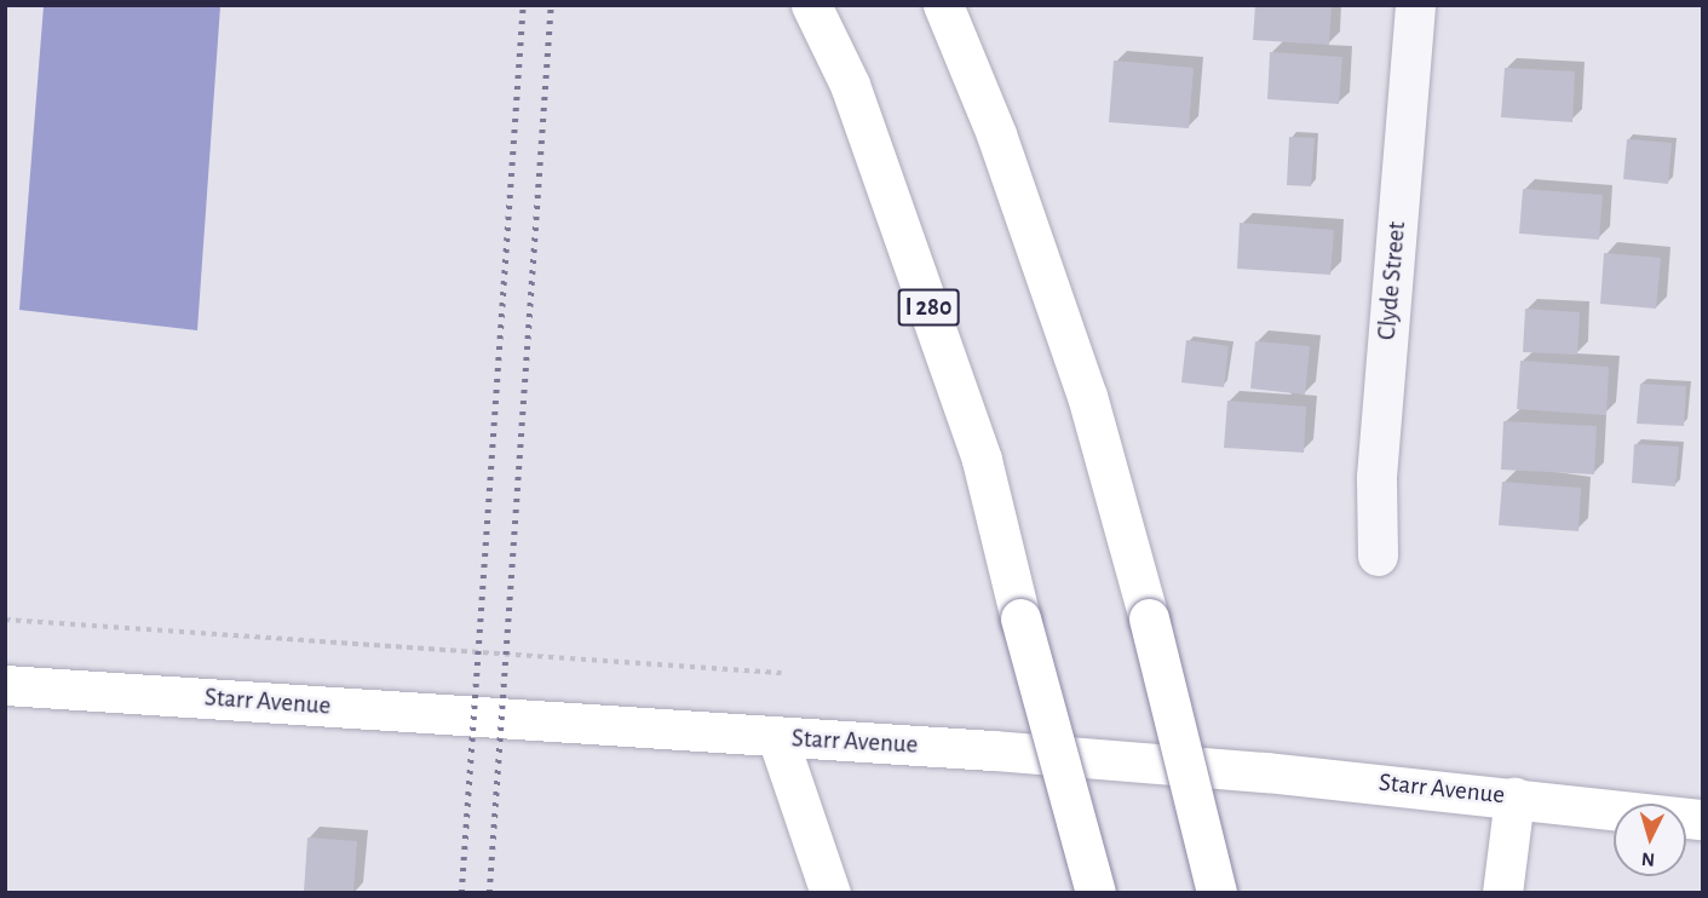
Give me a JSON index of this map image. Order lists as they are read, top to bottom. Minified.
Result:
{"streets":{"main road":["I 280","Starr Avenue"],"street":["Clyde Street"]},"north":"bottom"}
